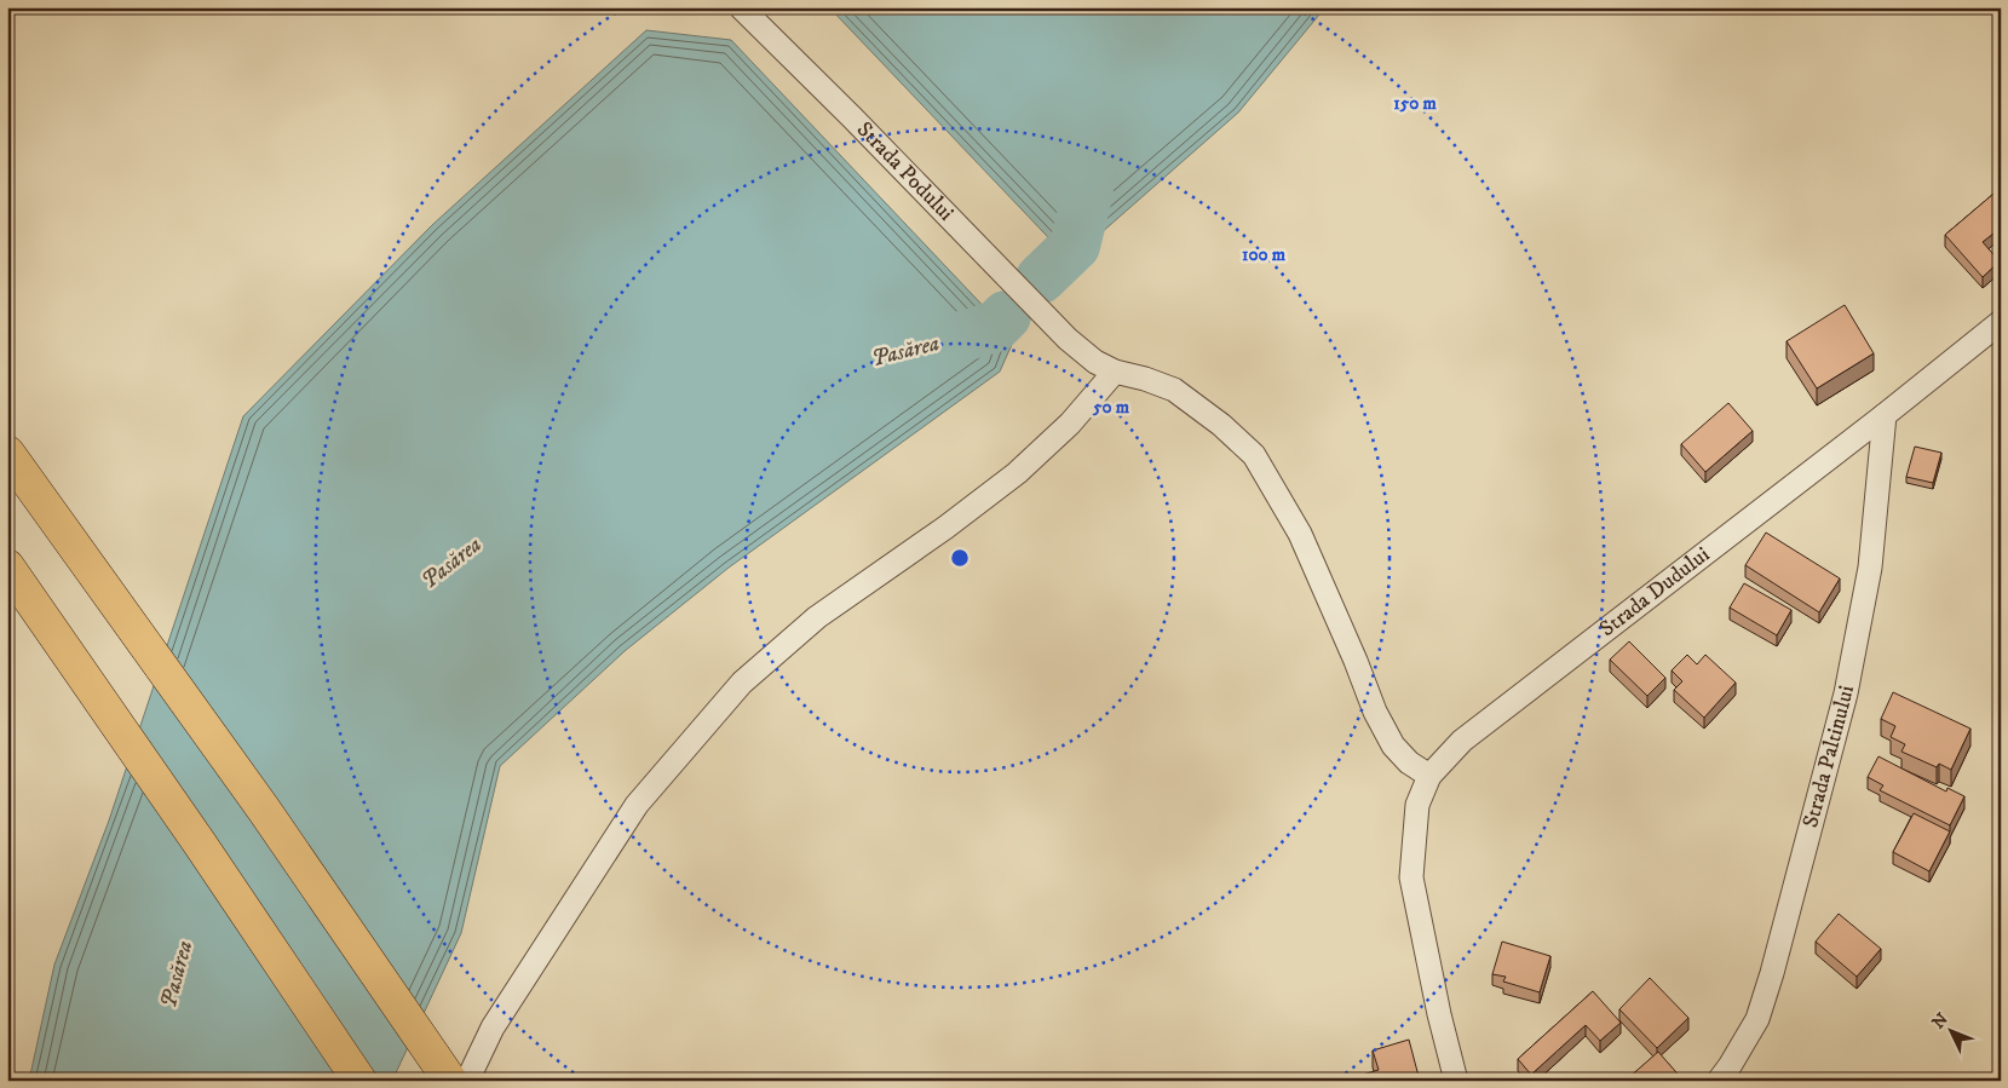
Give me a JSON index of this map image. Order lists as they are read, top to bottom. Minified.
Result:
{"streets":{"street":["Strada Podului","Strada Dudului","Strada Paltinului"]},"crossings":[["Strada Podului","Strada Dudului"],["Strada Dudului","Strada Paltinului"]],"water":["Pasărea"],"north":"top left","rings":["150 m","100 m","50 m"]}
